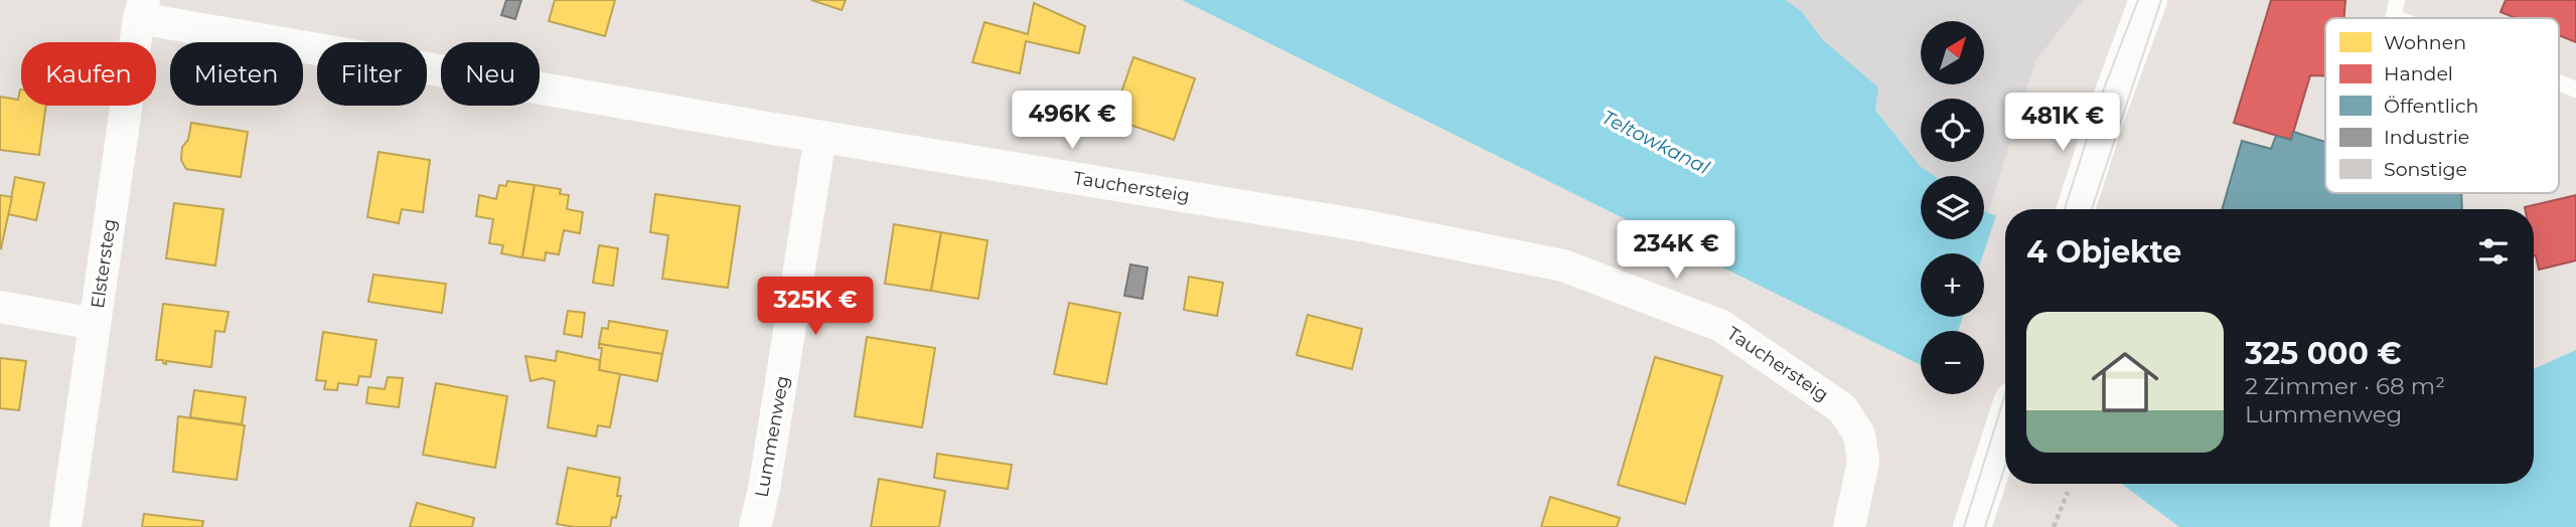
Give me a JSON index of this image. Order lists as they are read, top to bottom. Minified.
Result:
{"streets":{"street":["Tauchersteig","Elstersteg","Lummenweg"]},"crossings":[["Tauchersteig","Elstersteg"],["Tauchersteig","Lummenweg"]],"water":["Teltowkanal"],"legend":["Wohnen","Handel","Öffentlich","Industrie","Sonstige"],"north":"top right","page":{"map_buttons":["+","−"],"chip":["Kaufen","Mieten","Filter","Neu"],"price":["496K €","481K €","234K €","325K €"],"heading":"4 Objekte","list":[{"name":"325 000 €","note":"2 Zimmer · 68 m² · Lummenweg"}]}}
